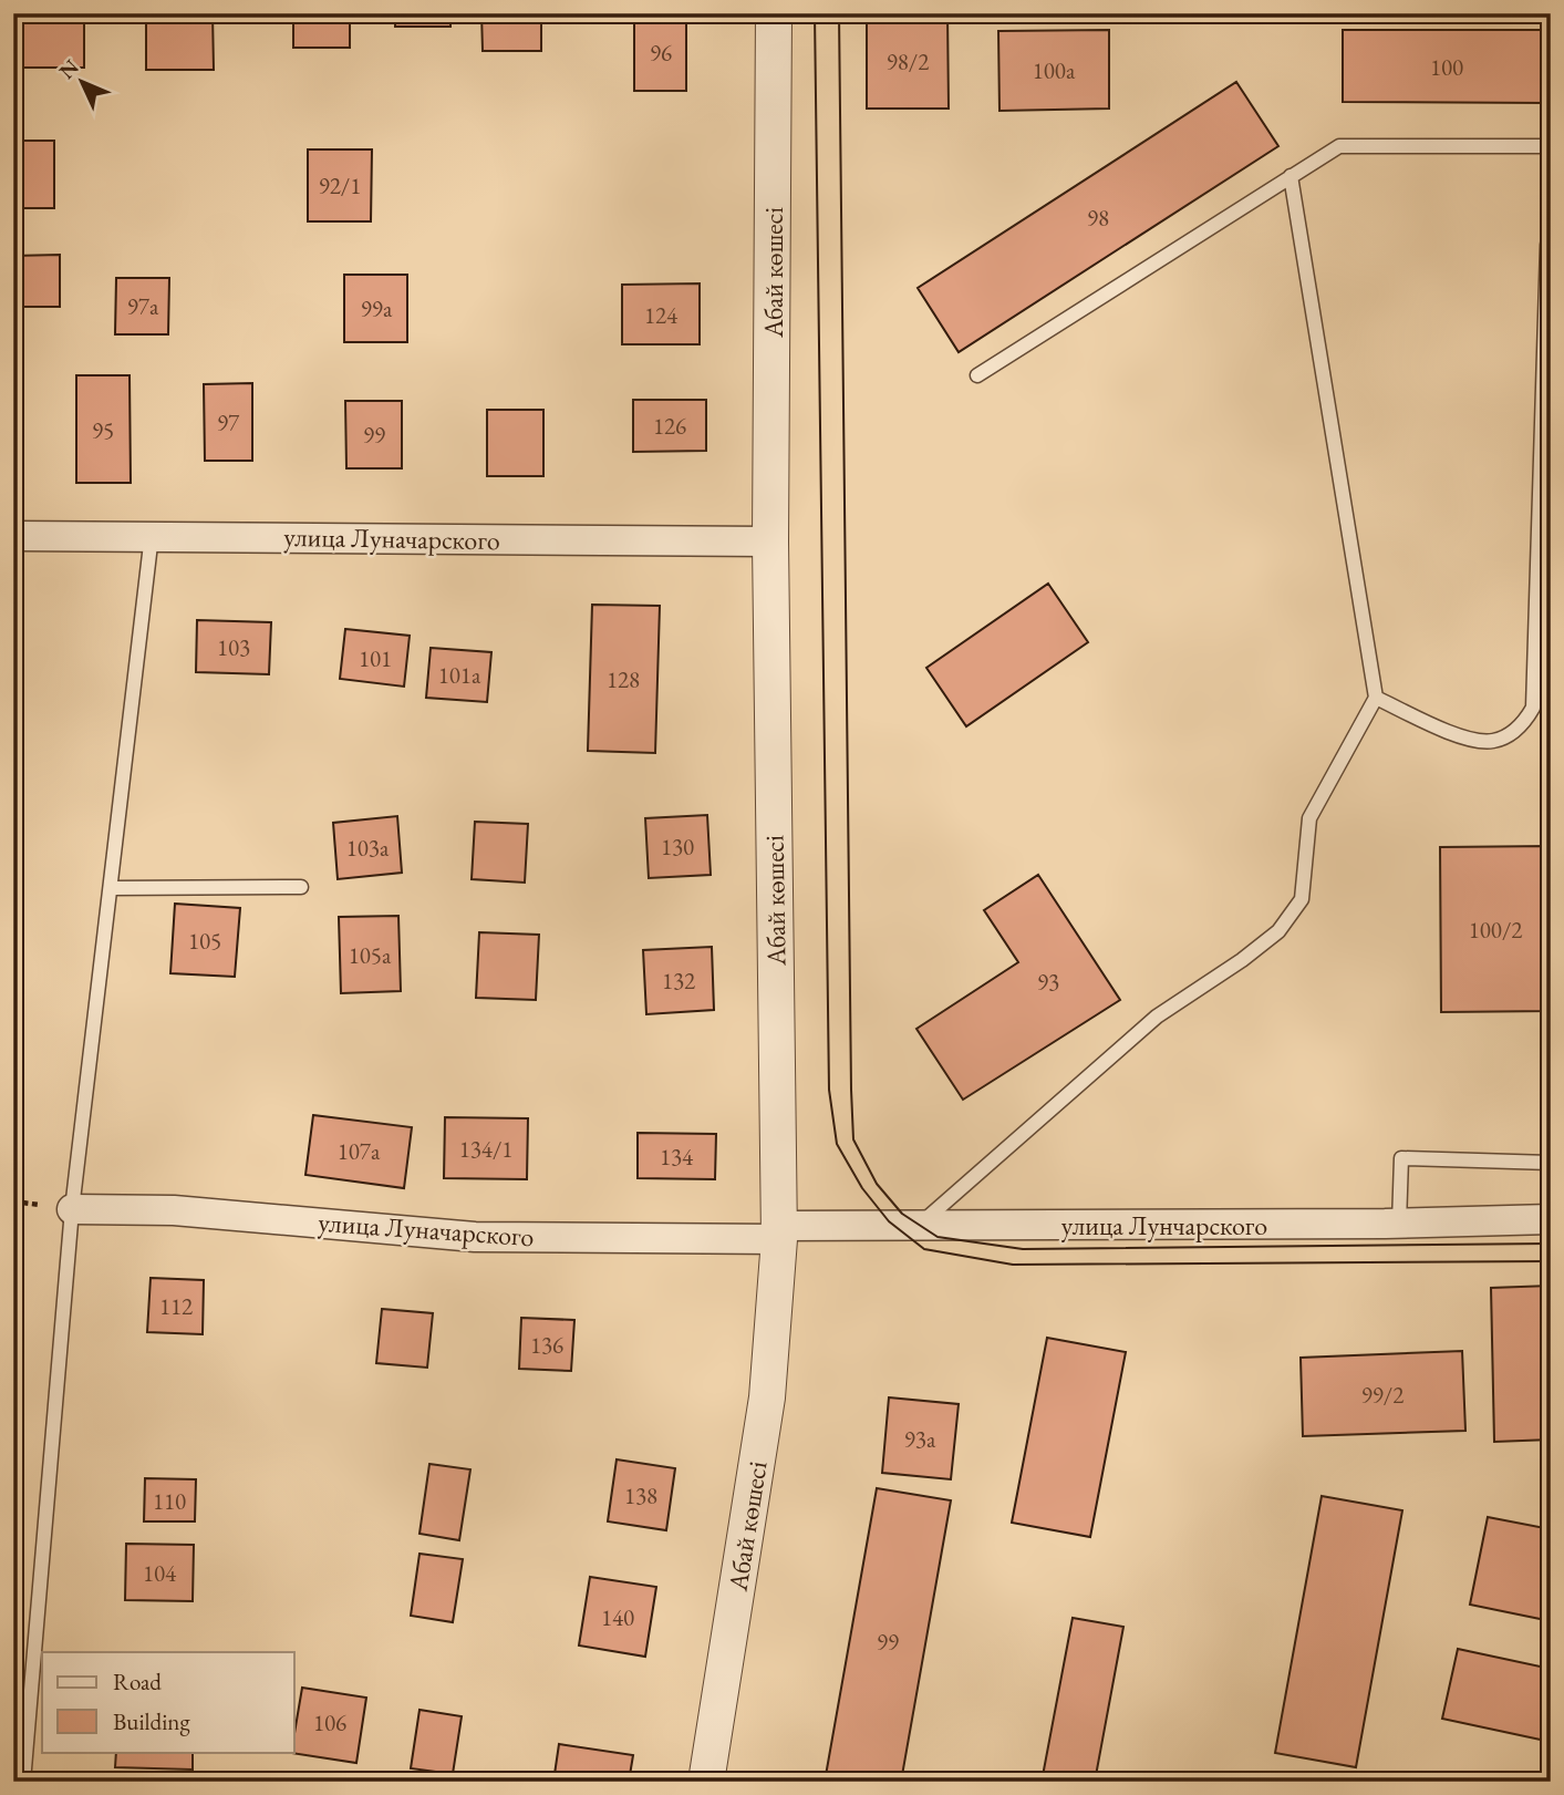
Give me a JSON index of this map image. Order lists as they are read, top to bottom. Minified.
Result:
{"streets":{"street":["Абай көшесі","улица Луначарского","улица Лунчарского"]},"crossings":[["Абай көшесі","улица Луначарского"],["Абай көшесі","улица Лунчарского"],["улица Луначарского","улица Лунчарского"]],"house_numbers":["96","98/2","100","100а","92/1","98","97а","99а","124","97","126","95","99","103","101","101а","128","130","103а","100/2","105","105а","132","93","134/1","107а","134","112","136","99/2","93а","138","110","104","140","99","106"],"legend":["Road","Building"],"north":"top left"}
